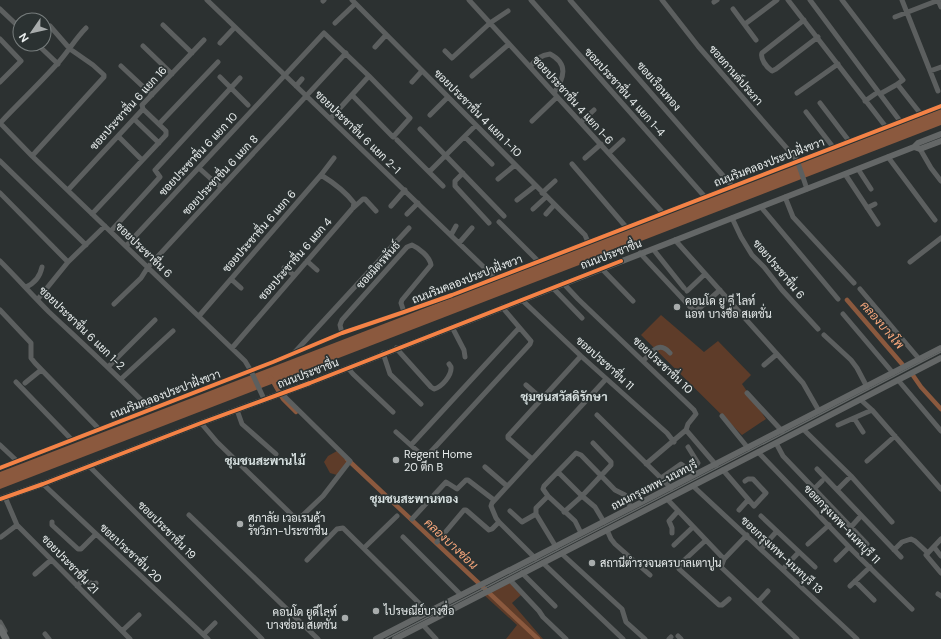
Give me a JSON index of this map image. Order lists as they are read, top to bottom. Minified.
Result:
{"streets":{"main road":["ถนนประชาชื่น","ถนนกรุงเทพ-นนทบุรี"],"street":["ซอยกานต์ประภา","ซอยเรือนทอง","ซอยประชาชื่น 4 แยก 1-4","ซอยประชาชื่น 4 แยก 1-6","ซอยประชาชื่น 6 แยก 16","ซอยประชาชื่น 4 แยก 1-10","ซอยประชาชื่น 6 แยก 2-1","ซอยประชาชื่น 6 แยก 10","ถนนริมคลองประปาฝั่งขวา","ซอยประชาชื่น 6 แยก 8","ซอยประชาชื่น 6 แยก 6","ซอยประชาชื่น 6","ซอยประชาชื่น 6 แยก 4","ซอยมิตรพันธ์","ซอยประชาชื่น 6 แยก 1-2","ซอยประชาชื่น 11","ซอยประชาชื่น 10","ซอยกรุงเทพ-นนทบุรี 11","ซอยประชาชื่น 19","ซอยประชาชื่น 20","ซอยกรุงเทพ-นนทบุรี 13","ซอยประชาชื่น 21"]},"crossings":[["ซอยกานต์ประภา","ถนนริมคลองประปาฝั่งขวา"],["ซอยเรือนทอง","ถนนริมคลองประปาฝั่งขวา"],["ซอยประชาชื่น 4 แยก 1-4","ถนนริมคลองประปาฝั่งขวา"],["ซอยประชาชื่น 4 แยก 1-6","ถนนริมคลองประปาฝั่งขวา"],["ซอยประชาชื่น 6 แยก 16","ซอยประชาชื่น 6"],["ซอยประชาชื่น 4 แยก 1-10","ถนนริมคลองประปาฝั่งขวา"],["ซอยประชาชื่น 6 แยก 2-1","ซอยประชาชื่น 6 แยก 10"],["ซอยประชาชื่น 6 แยก 2-1","ถนนริมคลองประปาฝั่งขวา"],["ซอยประชาชื่น 6 แยก 2-1","ซอยประชาชื่น 6 แยก 8"],["ซอยประชาชื่น 6 แยก 10","ซอยประชาชื่น 6 แยก 8"],["ซอยประชาชื่น 6 แยก 10","ซอยประชาชื่น 6"],["ถนนริมคลองประปาฝั่งขวา","ซอยประชาชื่น 6"],["ถนนริมคลองประปาฝั่งขวา","ซอยมิตรพันธ์"],["ถนนริมคลองประปาฝั่งขวา","ซอยประชาชื่น 6 แยก 1-2"],["ซอยประชาชื่น 6 แยก 8","ซอยประชาชื่น 6"],["ซอยประชาชื่น 6 แยก 6","ซอยประชาชื่น 6"],["ซอยประชาชื่น 6","ถนนประชาชื่น"],["ซอยประชาชื่น 6","ซอยประชาชื่น 6 แยก 4"],["ถนนประชาชื่น","ซอยประชาชื่น 11"],["ถนนประชาชื่น","ซอยประชาชื่น 10"],["ถนนประชาชื่น","ซอยประชาชื่น 19"],["ถนนประชาชื่น","ซอยประชาชื่น 20"],["ถนนประชาชื่น","ซอยประชาชื่น 21"],["ซอยประชาชื่น 11","ซอยประชาชื่น 10"],["ถนนกรุงเทพ-นนทบุรี","ซอยกรุงเทพ-นนทบุรี 11"],["ถนนกรุงเทพ-นนทบุรี","ซอยกรุงเทพ-นนทบุรี 13"]],"districts":["ชุมชนสวัสดิรักษา","ชุมชนสะพานไม้","ชุมชนสะพานทอง"],"water":["คลองบางโพ","คลองบางซ่อน"],"places":["คอนโด ยู ดี ไลท์ แอท บางซื่อ สเตชั่น","Regent Home 20 ตึก B","ศุภาลัย เวอเรนด้า รัชวิภา-ประชาชื่น","สถานีตำรวจนครบาลเตาปูน","ไปรษณีย์บางซื่อ","คอนโด ยูดีไลท์ บางซ่อน สเตชั่น"],"north":"bottom left"}
